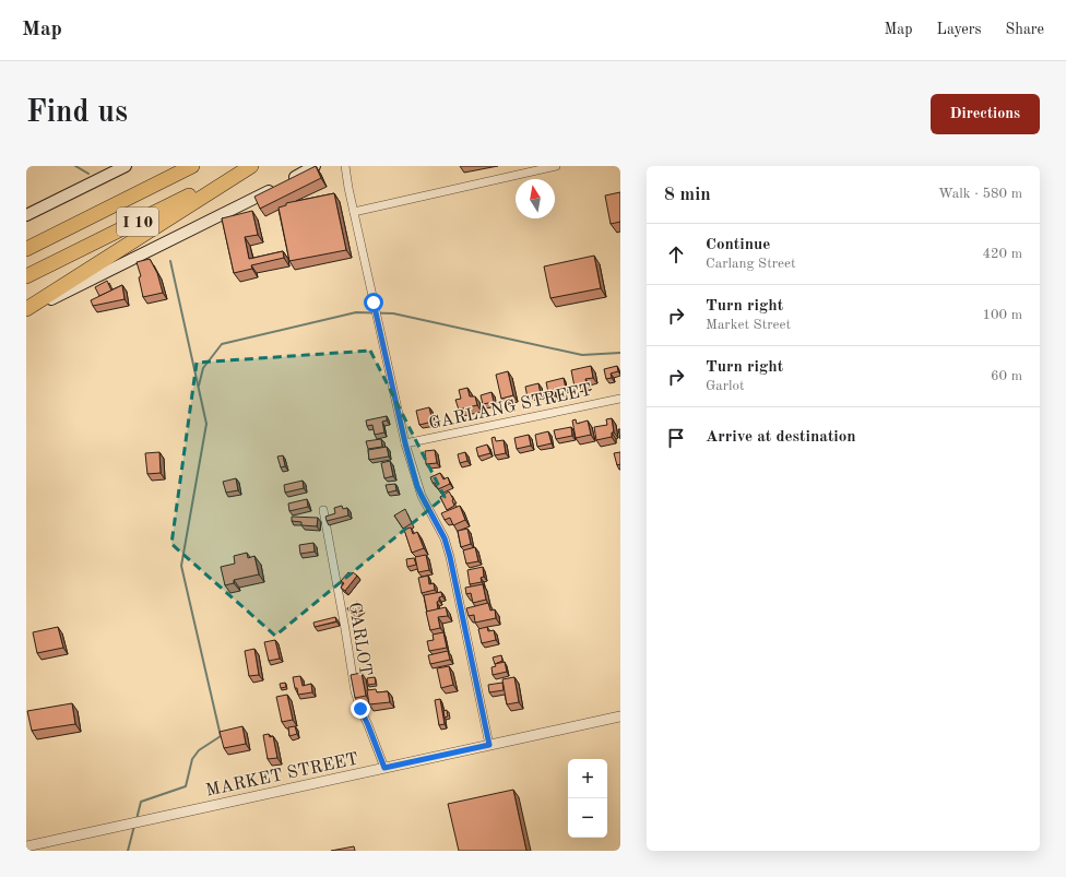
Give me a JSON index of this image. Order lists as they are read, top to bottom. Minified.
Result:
{"streets":{"highway":["I 10"],"street":["GARLANG STREET","GARLOT","MARKET STREET"]},"crossings":[["GARLOT","MARKET STREET"]],"north":"top","page":{"header":"Map","nav":["Map","Layers","Share"],"buttons":"Directions","title":"Find us","heading":["8 min","Walk · 580 m"],"list":[["Continue","Carlang Street","420 m"],["Turn right","Market Street","100 m"],["Turn right","Garlot","60 m"],"Arrive at destination"],"map_buttons":["+","−"]}}
